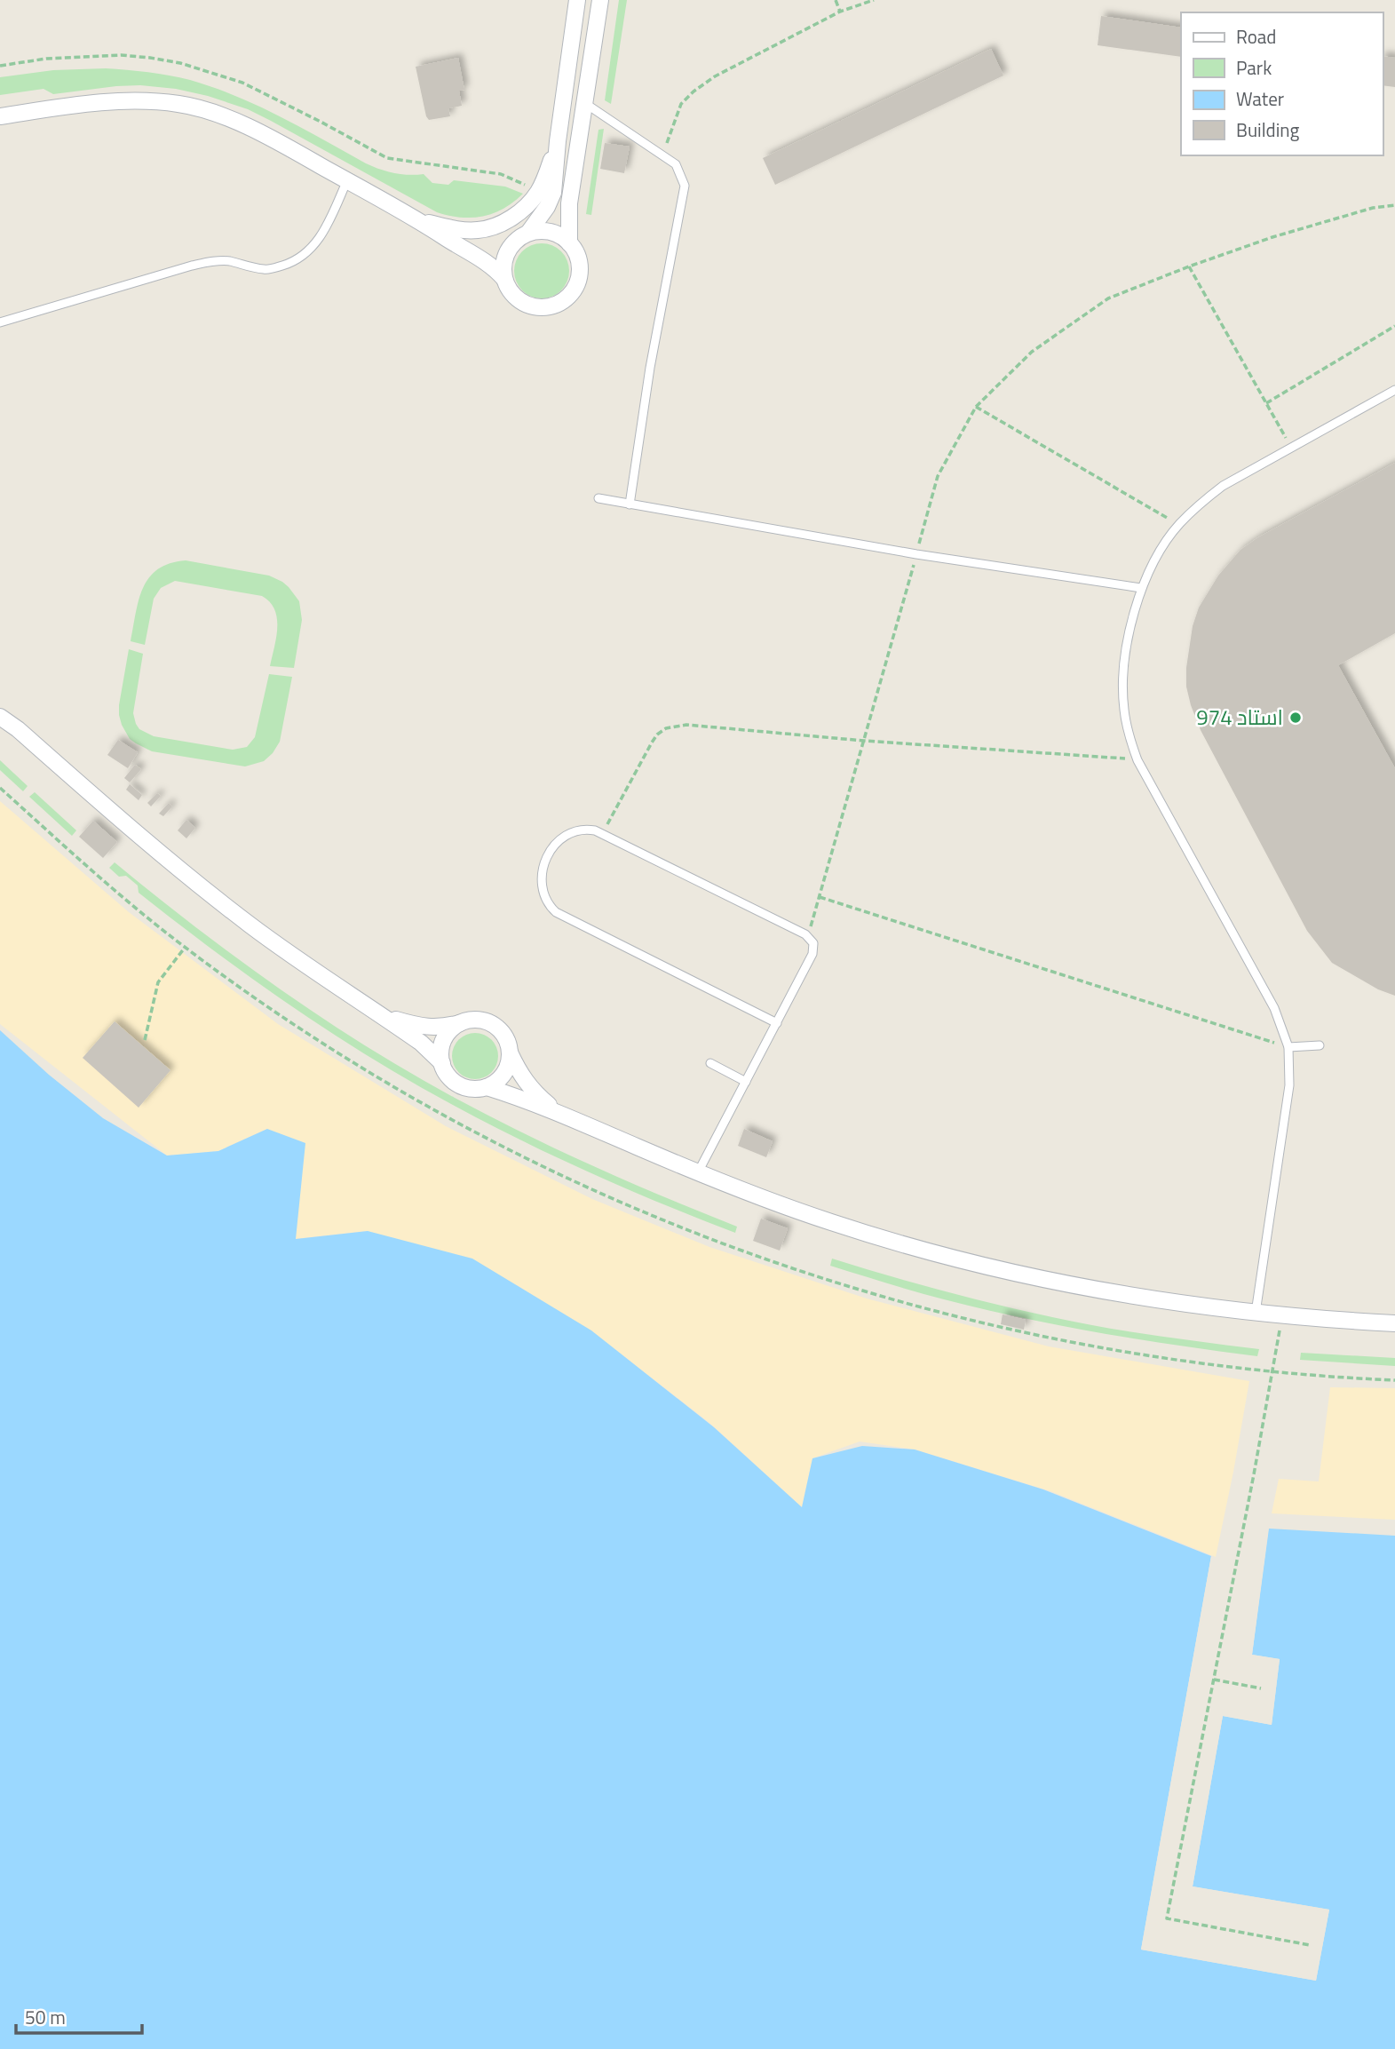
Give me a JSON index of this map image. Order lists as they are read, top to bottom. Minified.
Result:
{"places":["استاد 974"],"legend":["Road","Park","Water","Building"],"scale_bar":"50 m"}
